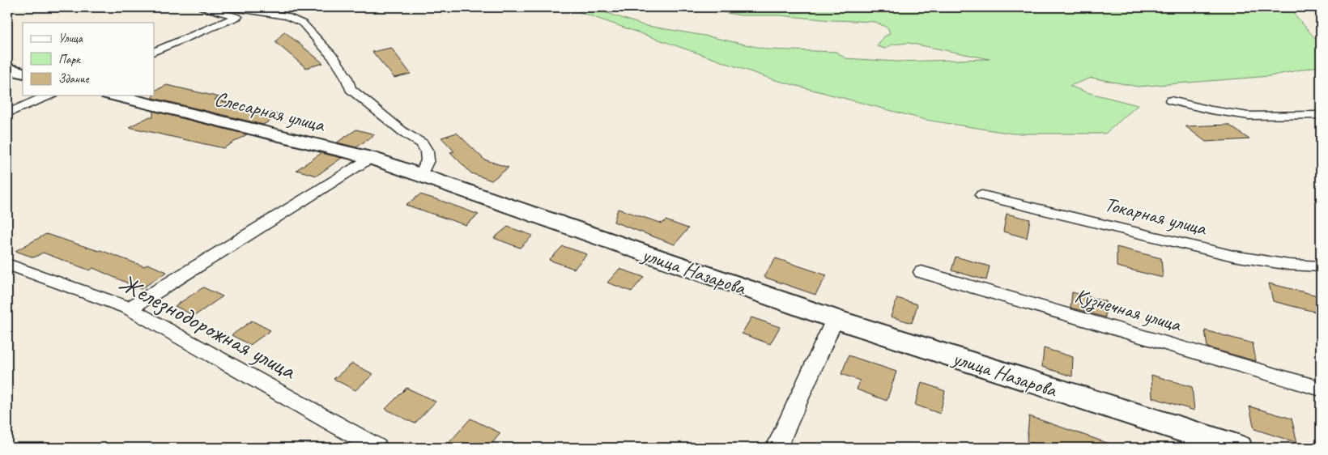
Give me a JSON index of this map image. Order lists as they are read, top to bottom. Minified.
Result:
{"streets":{"street":["Слесарная улица","Токарная улица","улица Назарова","Кузнечная улица","Железнодорожная улица"]},"crossings":[["Слесарная улица","улица Назарова"]],"legend":["Улица","Парк","Здание"]}
